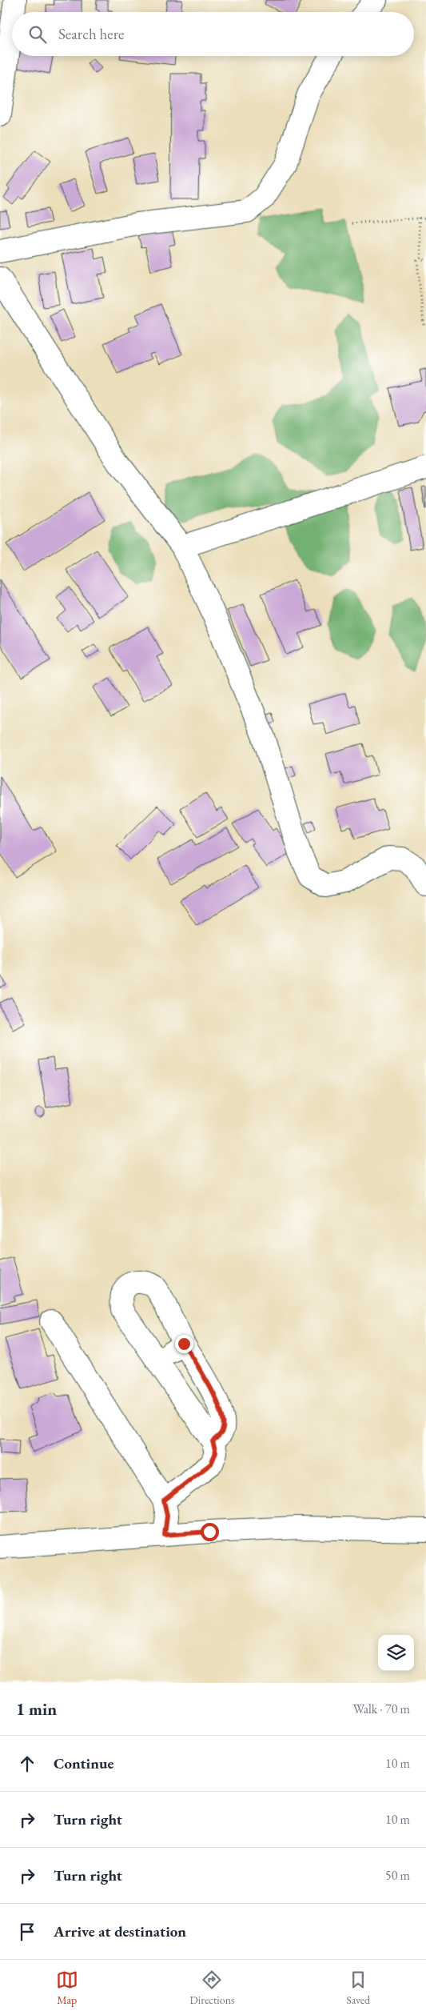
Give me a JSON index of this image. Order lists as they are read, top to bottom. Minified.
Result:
{"page":{"search":"Search here","heading":["1 min","Walk · 70 m"],"list":[["Continue","10 m"],["Turn right","10 m"],["Turn right","50 m"],"Arrive at destination"],"nav":["Map","Directions","Saved"]}}
